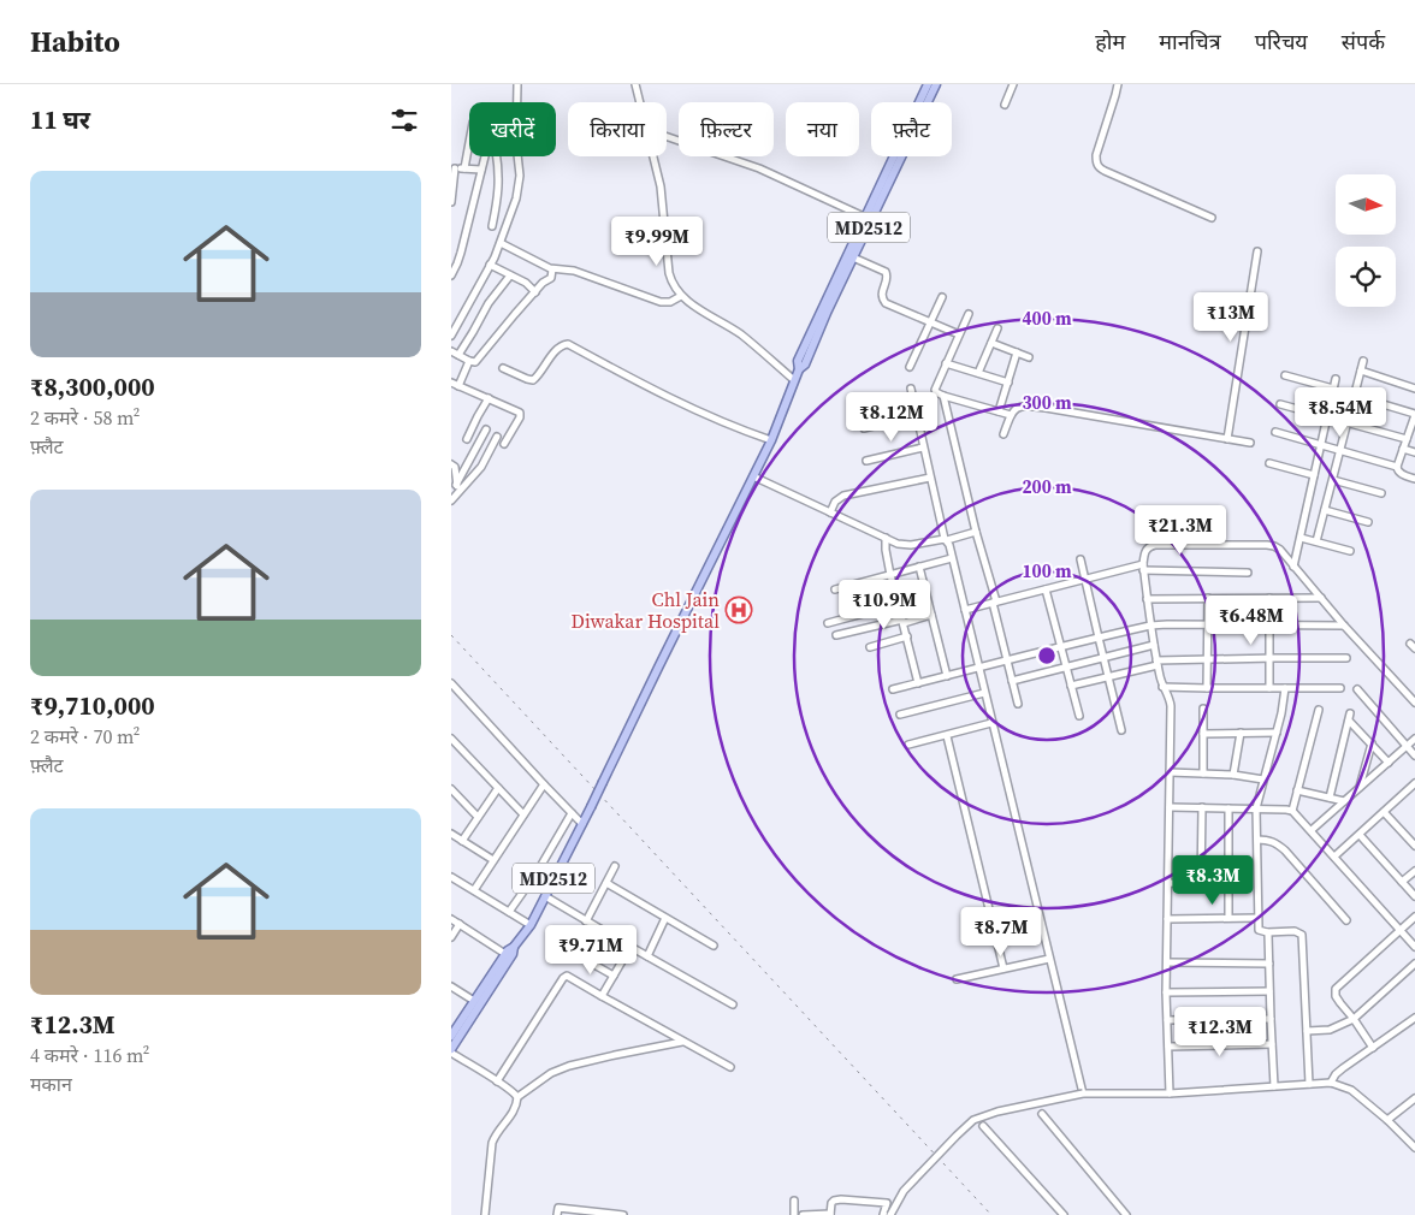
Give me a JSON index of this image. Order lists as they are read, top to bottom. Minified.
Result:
{"streets":{"main road":["MD2512"]},"places":{"hospital":["Chl Jain Diwakar Hospital"]},"north":"right","page":{"header":"Habito","nav":["होम","मानचित्र","परिचय","संपर्क"],"heading":"11 घर","chip":["खरीदें","किराया","फ़िल्टर","नया","फ़्लैट"],"list":[{"name":"₹8,300,000","note":"2 कमरे · 58 m² · फ़्लैट"},{"name":"₹9,710,000","note":"2 कमरे · 70 m² · फ़्लैट"},{"name":"₹12.3M","note":"4 कमरे · 116 m² · मकान"}],"price":["₹9.99M","₹13M","₹8.54M","₹8.12M","₹21.3M","₹10.9M","₹6.48M","₹8.3M","₹8.7M","₹9.71M","₹12.3M"]},"rings":["400 m","300 m","200 m","100 m"]}
